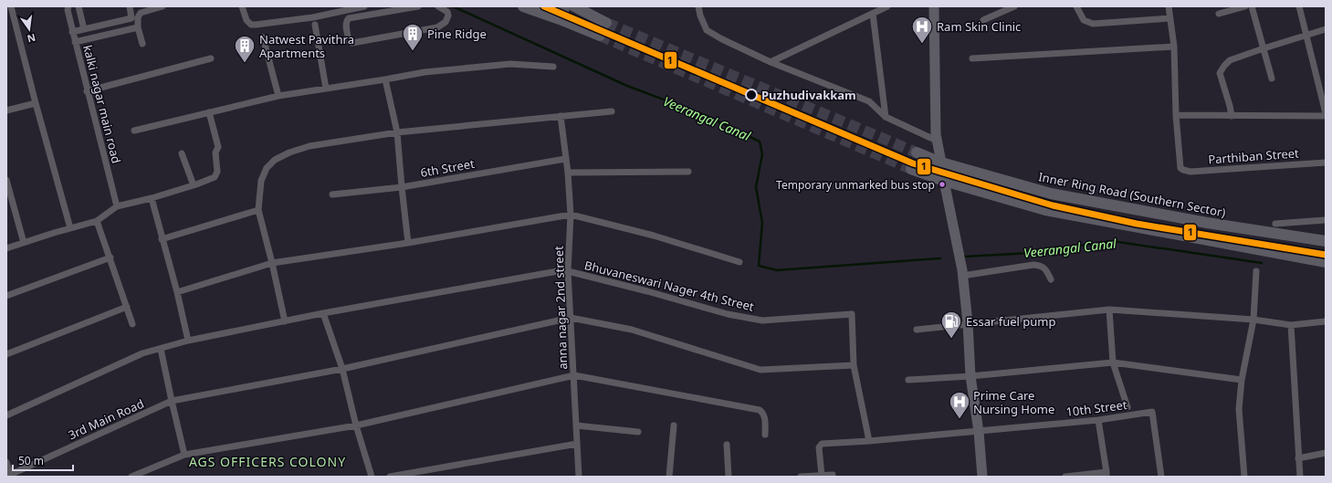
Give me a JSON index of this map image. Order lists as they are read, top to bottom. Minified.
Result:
{"streets":{"main road":["Inner Ring Road (Southern Sector)"],"street":["kalki nagar main road","Parthiban Street","6th Street","Bhuvaneswari Nager 4th Street","anna nagar 2nd street","10th Street","3rd Main Road"]},"crossings":[["6th Street","anna nagar 2nd street"],["Bhuvaneswari Nager 4th Street","anna nagar 2nd street"],["anna nagar 2nd street","3rd Main Road"]],"districts":["AGS OFFICERS COLONY"],"water":["Veerangal Canal"],"places":{"hospital":["Ram Skin Clinic","Prime Care Nursing Home"],"building":["Pine Ridge","Natwest Pavithra Apartments"],"other":["Puzhudivakkam","Temporary unmarked bus stop"],"fuel station":["Essar fuel pump"]},"lines":["transit line 1"],"scale_bar":"50 m","north":"bottom"}
